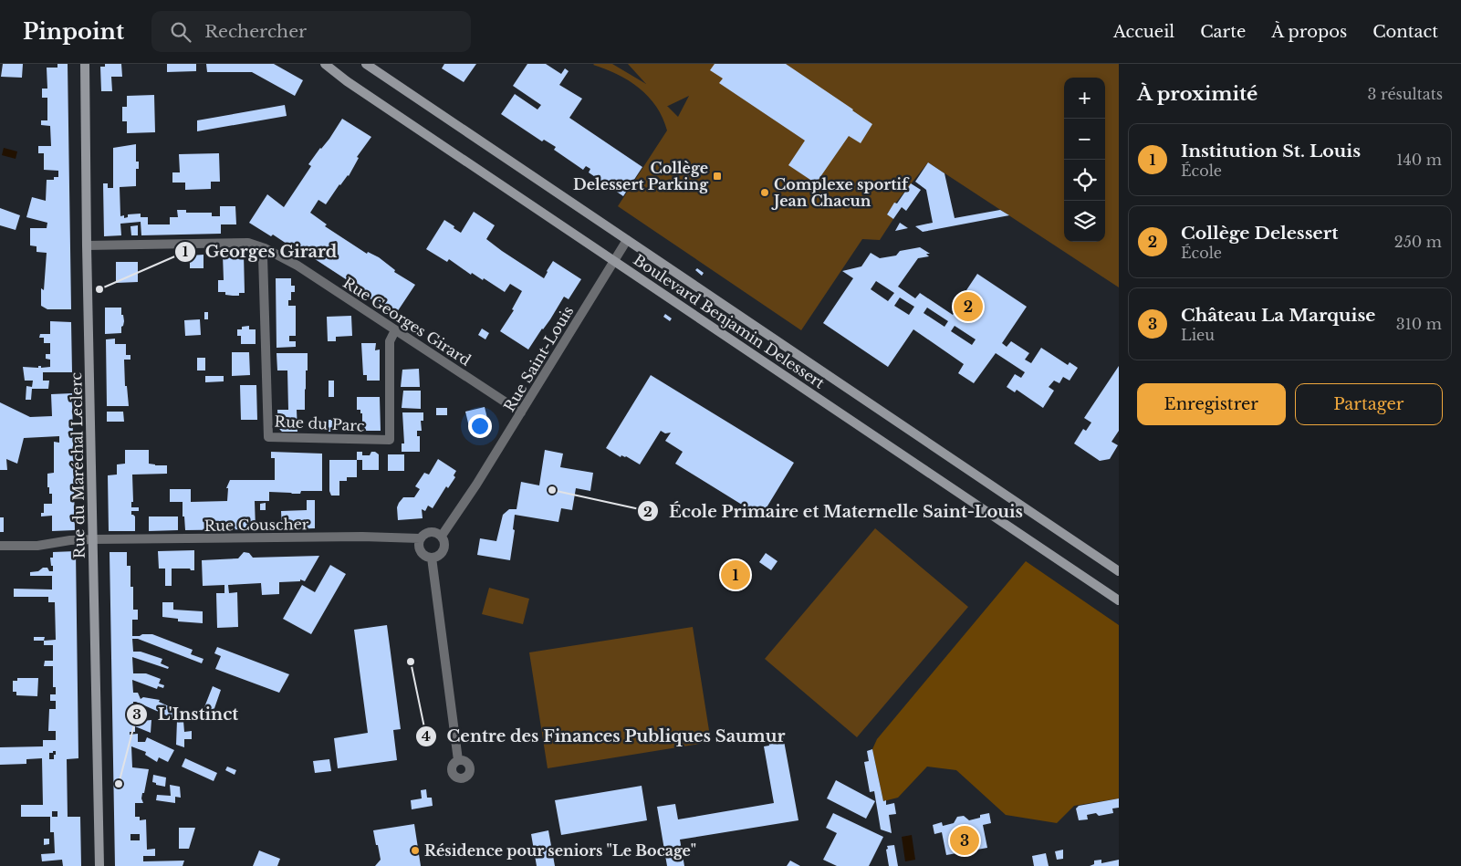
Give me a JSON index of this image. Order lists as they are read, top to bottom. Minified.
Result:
{"streets":{"main road":["Boulevard Benjamin Delessert","Rue du Maréchal Leclerc"],"street":["Rue Georges Girard","Rue Saint-Louis","Rue du Parc","Rue Couscher"]},"crossings":[["Rue Georges Girard","Rue Saint-Louis"],["Rue Georges Girard","Rue du Parc"],["Rue Georges Girard","Rue du Maréchal Leclerc"],["Boulevard Benjamin Delessert","Rue Saint-Louis"],["Rue Saint-Louis","Rue Couscher"],["Rue du Maréchal Leclerc","Rue Couscher"]],"places":{"transit":["Collège Delessert Parking"],"other":["Complexe sportif Jean Chacun","Georges Girard","École Primaire et Maternelle Saint-Louis","Centre des Finances Publiques Saumur","L'Instinct","Résidence pour seniors \"Le Bocage\""]},"page":{"header":"Pinpoint","search":"Rechercher","nav":["Accueil","Carte","À propos","Contact"],"heading":["À proximité","3 résultats"],"map_buttons":["+","−"],"list":[{"mark":"1","name":"Institution St. Louis","note":"École","value":"140 m"},{"mark":"2","name":"Collège Delessert","note":"École","value":"250 m"},{"mark":"3","name":"Château La Marquise","note":"Lieu","value":"310 m"}],"pins":["2","1","3"],"buttons":["Enregistrer","Partager"]}}
